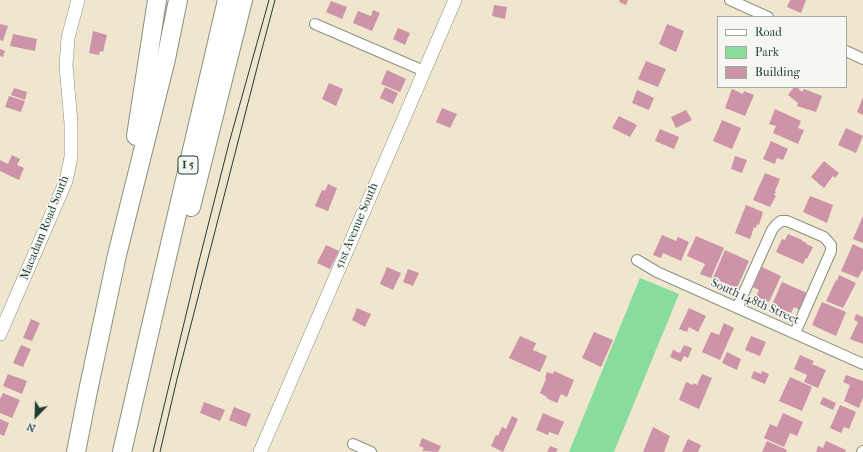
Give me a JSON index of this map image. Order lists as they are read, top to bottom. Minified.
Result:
{"streets":{"highway":["I 5"],"street":["51st Avenue South","Macadam Road South","South 148th Street"]},"legend":["Road","Park","Building"],"north":"bottom left"}
